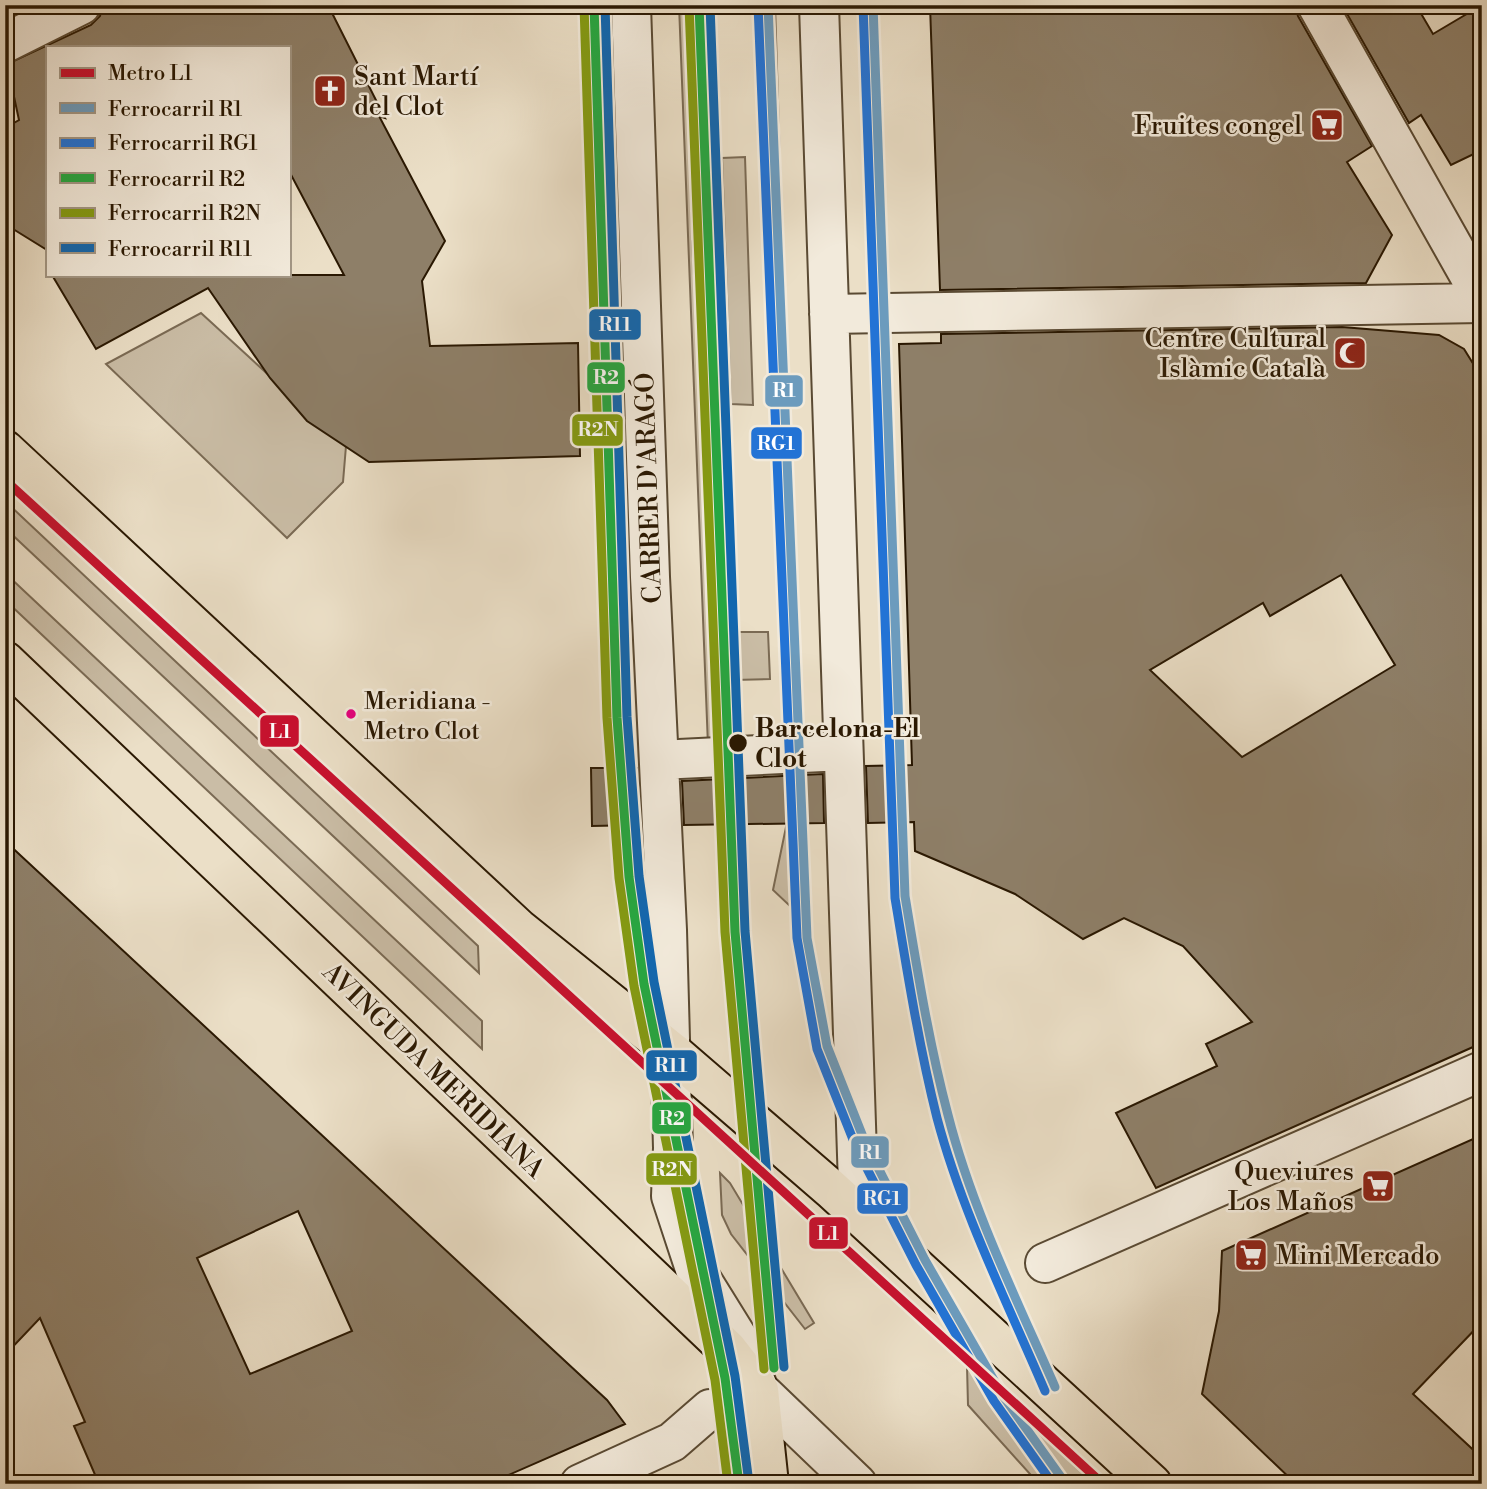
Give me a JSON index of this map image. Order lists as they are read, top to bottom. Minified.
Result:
{"streets":{"main road":["CARRER D'ARAGÓ","AVINGUDA MERIDIANA"]},"crossings":[["CARRER D'ARAGÓ","AVINGUDA MERIDIANA"]],"places":{"church":["Sant Martí del Clot"],"supermarket":["Fruites congel","Queviures Los Maños","Mini Mercado"],"mosque":["Centre Cultural Islàmic Català"],"other":["Meridiana - Metro Clot","Barcelona-El Clot"]},"lines":["rail line R1","rail line RG1","rail line R2","rail line R2N","rail line R11","metro line L1"],"legend":["Metro L1","Ferrocarril R1","Ferrocarril RG1","Ferrocarril R2","Ferrocarril R2N","Ferrocarril R11"]}
